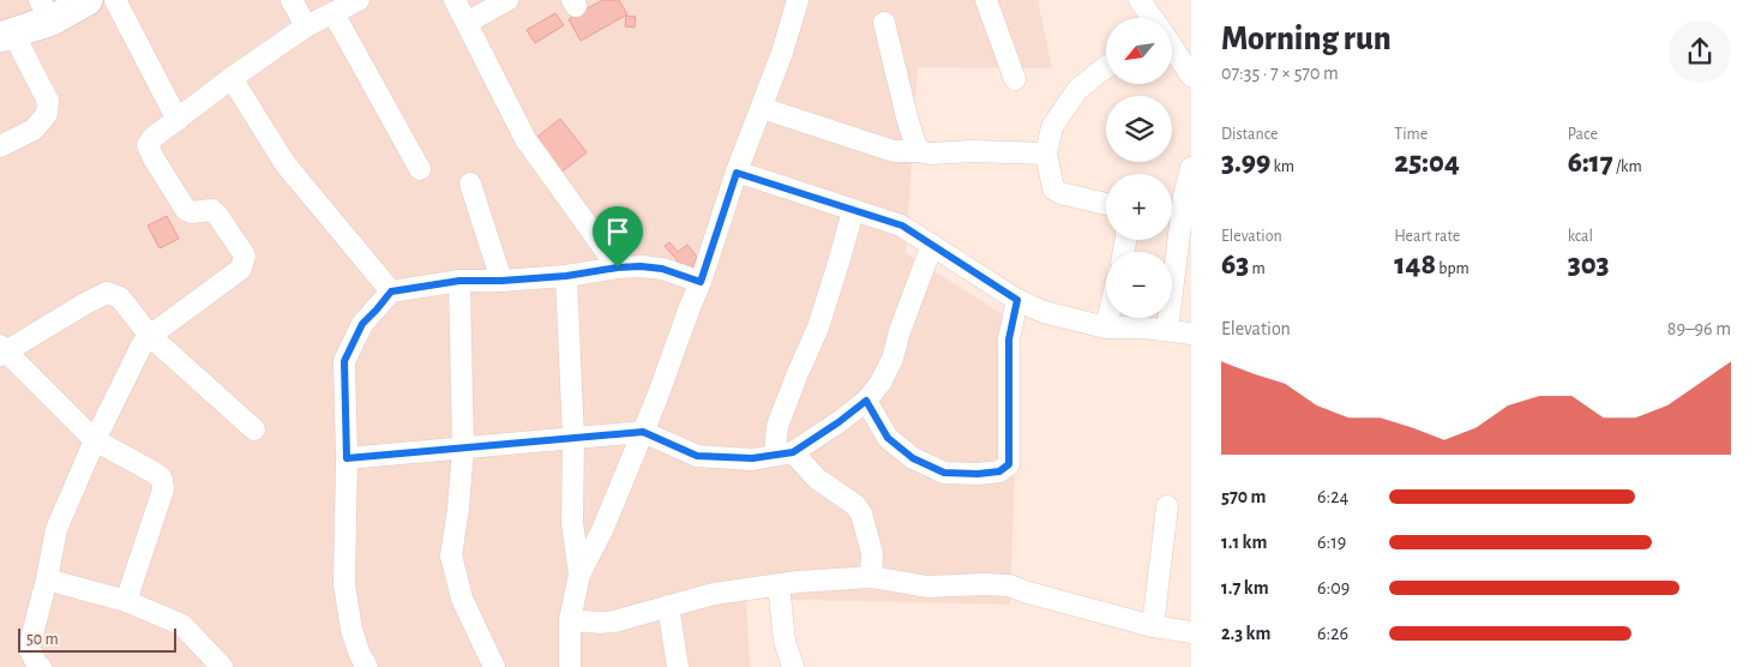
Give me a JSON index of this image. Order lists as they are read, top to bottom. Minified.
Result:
{"scale_bar":"50 m","north":"bottom left","page":{"heading":["Morning run","07:35 · 7 × 570 m"],"map_buttons":["+","−"],"stats":[["Distance","3.99 km"],["Time","25:04"],["Pace","6:17 /km"],["Elevation","63 m"],["Heart rate","148 bpm"],["kcal","303"]],"chart":["Elevation","89–96 m"],"list":[{"name":"570 m","note":"6:24"},{"name":"1.1 km","note":"6:19"},{"name":"1.7 km","note":"6:09"},{"name":"2.3 km","note":"6:26"}],"scale":"50 m"}}
